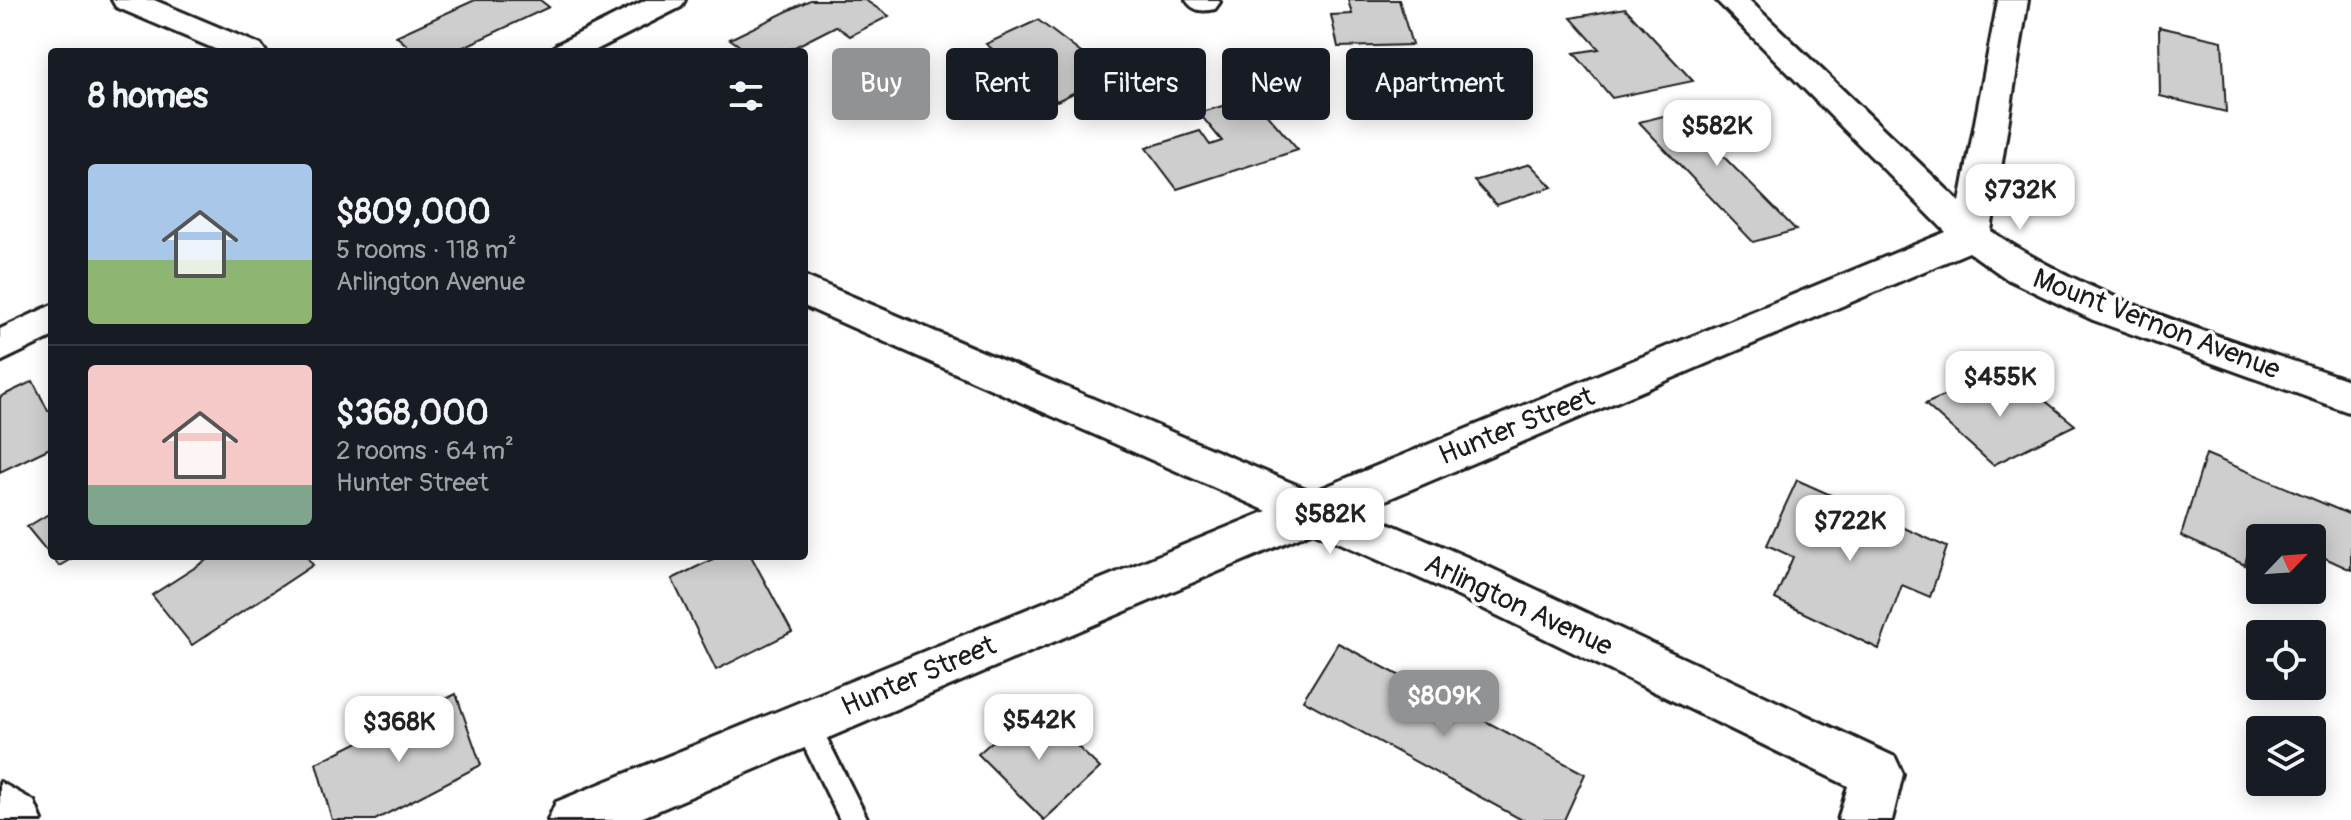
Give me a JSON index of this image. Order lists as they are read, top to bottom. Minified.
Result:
{"streets":{"street":["Mount Vernon Avenue","Hunter Street","Arlington Avenue"]},"crossings":[["Mount Vernon Avenue","Hunter Street"],["Hunter Street","Arlington Avenue"]],"north":"top right","page":{"chip":["Buy","Rent","Filters","New","Apartment"],"heading":"8 homes","price":["$582K","$732K","$455K","$582K","$722K","$809K","$542K","$368K"],"list":[{"name":"$809,000","note":"5 rooms · 118 m² · Arlington Avenue"},{"name":"$368,000","note":"2 rooms · 64 m² · Hunter Street"}]}}
